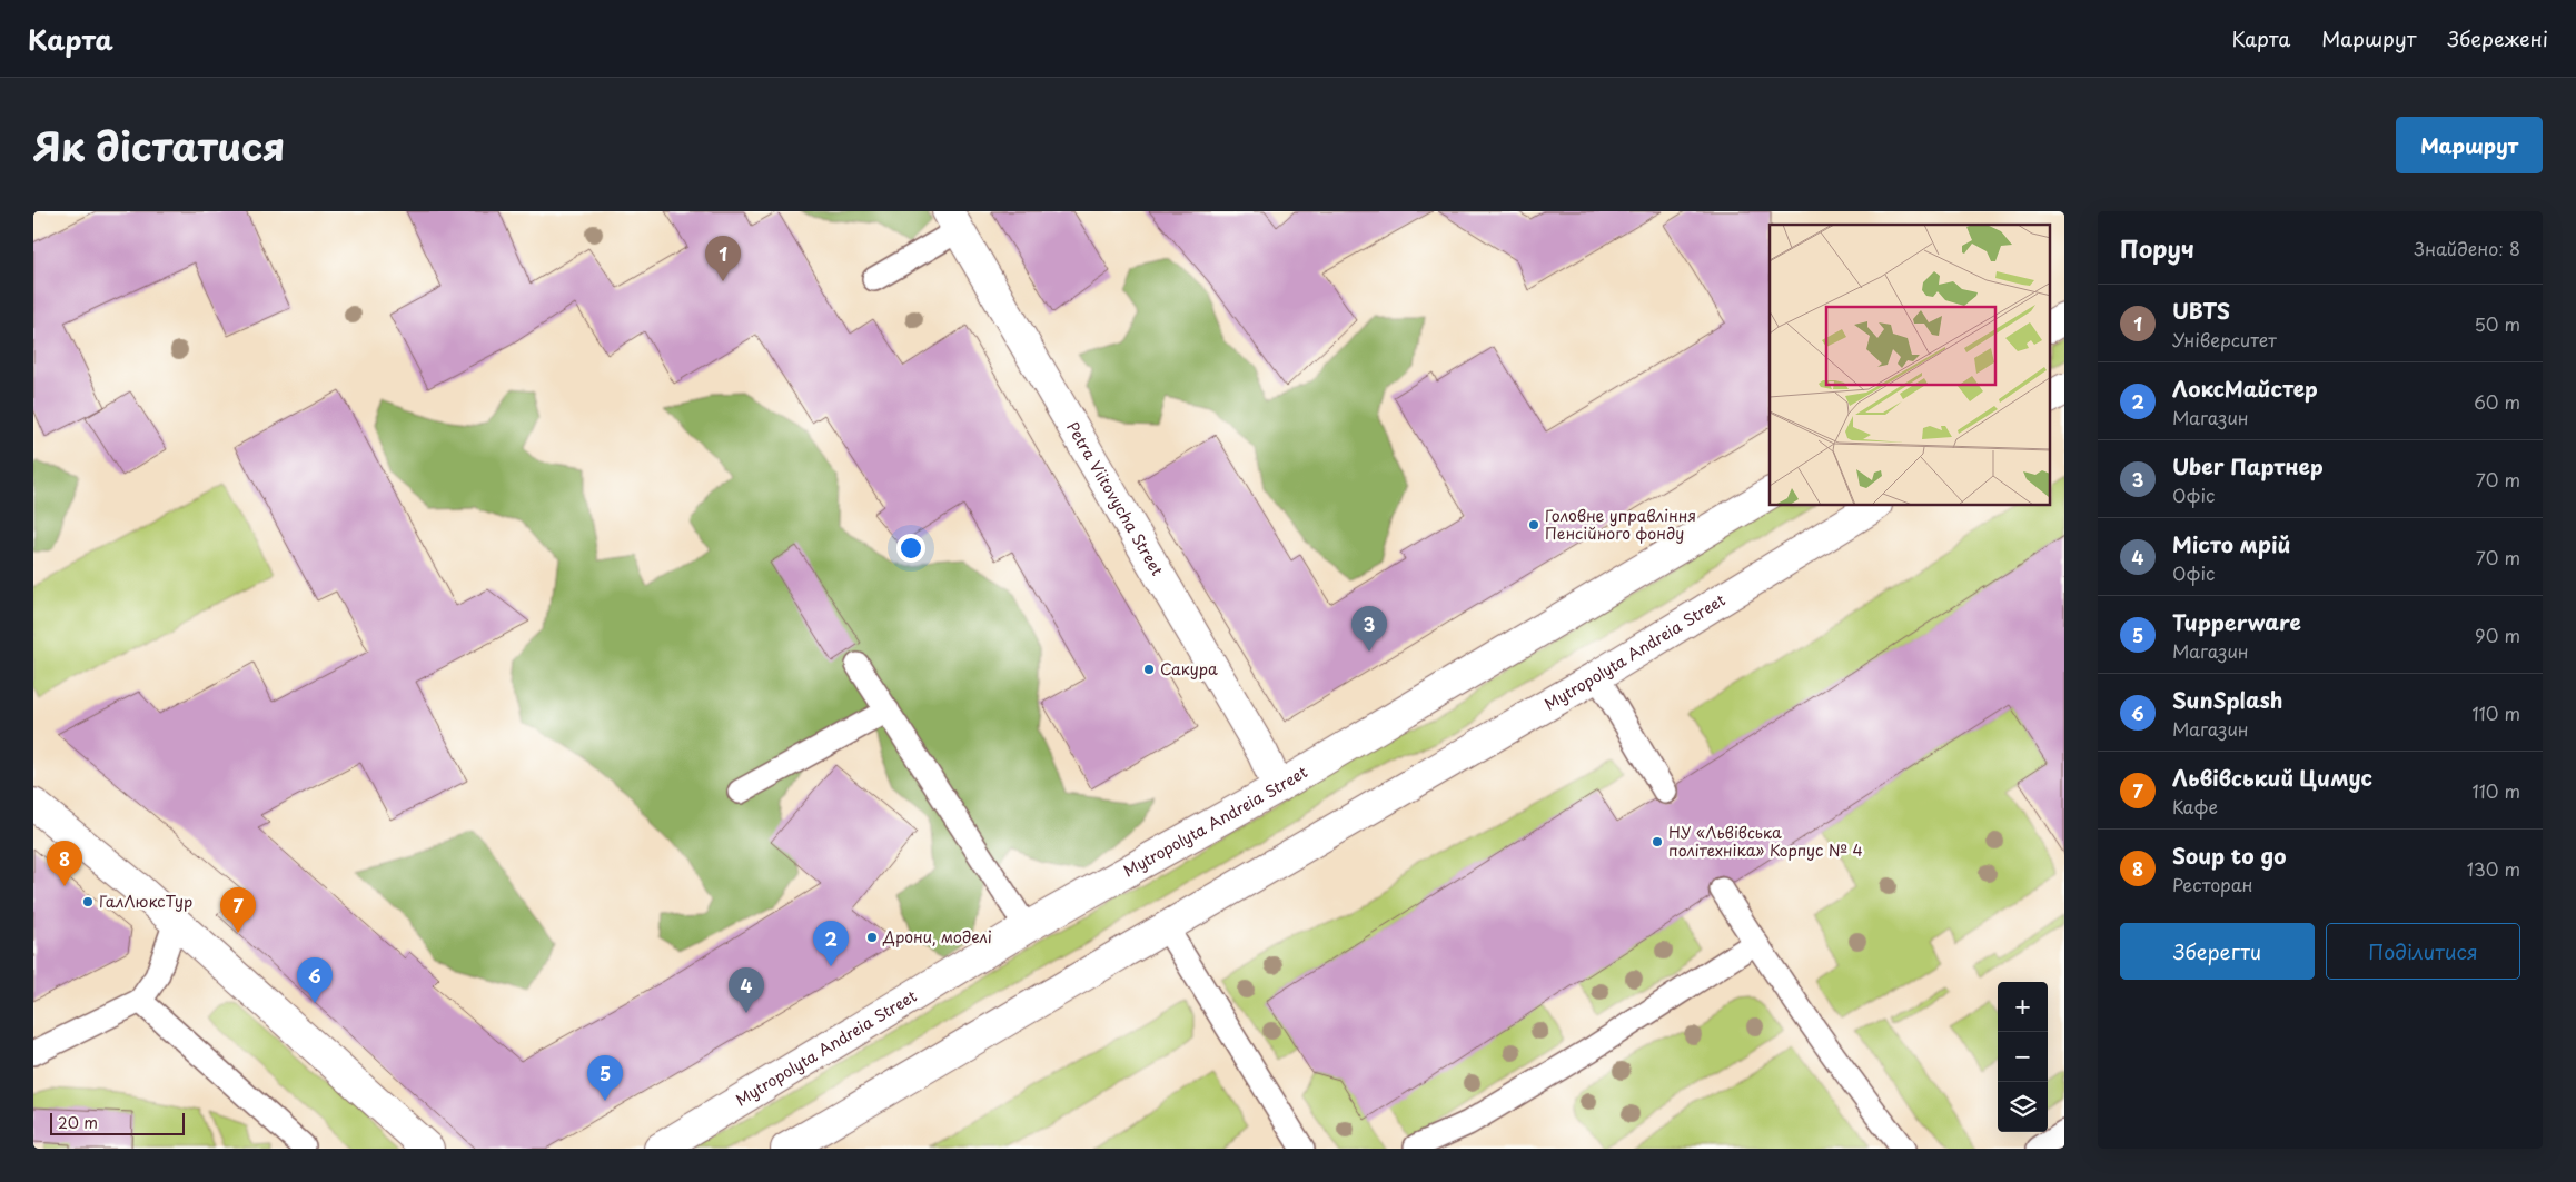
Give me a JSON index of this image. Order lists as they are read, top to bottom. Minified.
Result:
{"streets":{"street":["Petra Viitovycha Street","Mytropolyta Andreia Street"]},"crossings":[["Petra Viitovycha Street","Mytropolyta Andreia Street"]],"places":["Головне управління Пенсійного фонду","Сакура","НУ «Львівська політехніка» Корпус № 4","ГалЛюксТур","Дрони, моделі"],"scale_bar":"20 m","page":{"header":"Карта","nav":["Карта","Маршрут","Збережені"],"title":"Як дістатися","buttons":["Маршрут",["Зберегти","Поділитися"]],"heading":["Поруч","Знайдено: 8"],"pins":["1","3","8","7","2","6","4","5"],"list":[{"mark":"1","name":"UBTS","note":"Університет","value":"50 m"},{"mark":"2","name":"ЛоксМайстер","note":"Магазин","value":"60 m"},{"mark":"3","name":"Uber Партнер","note":"Офіс","value":"70 m"},{"mark":"4","name":"Місто мрій","note":"Офіс","value":"70 m"},{"mark":"5","name":"Tupperware","note":"Магазин","value":"90 m"},{"mark":"6","name":"SunSplash","note":"Магазин","value":"110 m"},{"mark":"7","name":"Львівський Цимус","note":"Кафе","value":"110 m"},{"mark":"8","name":"Soup to go","note":"Ресторан","value":"130 m"}],"map_buttons":["+","−"],"scale":"20 m"}}
